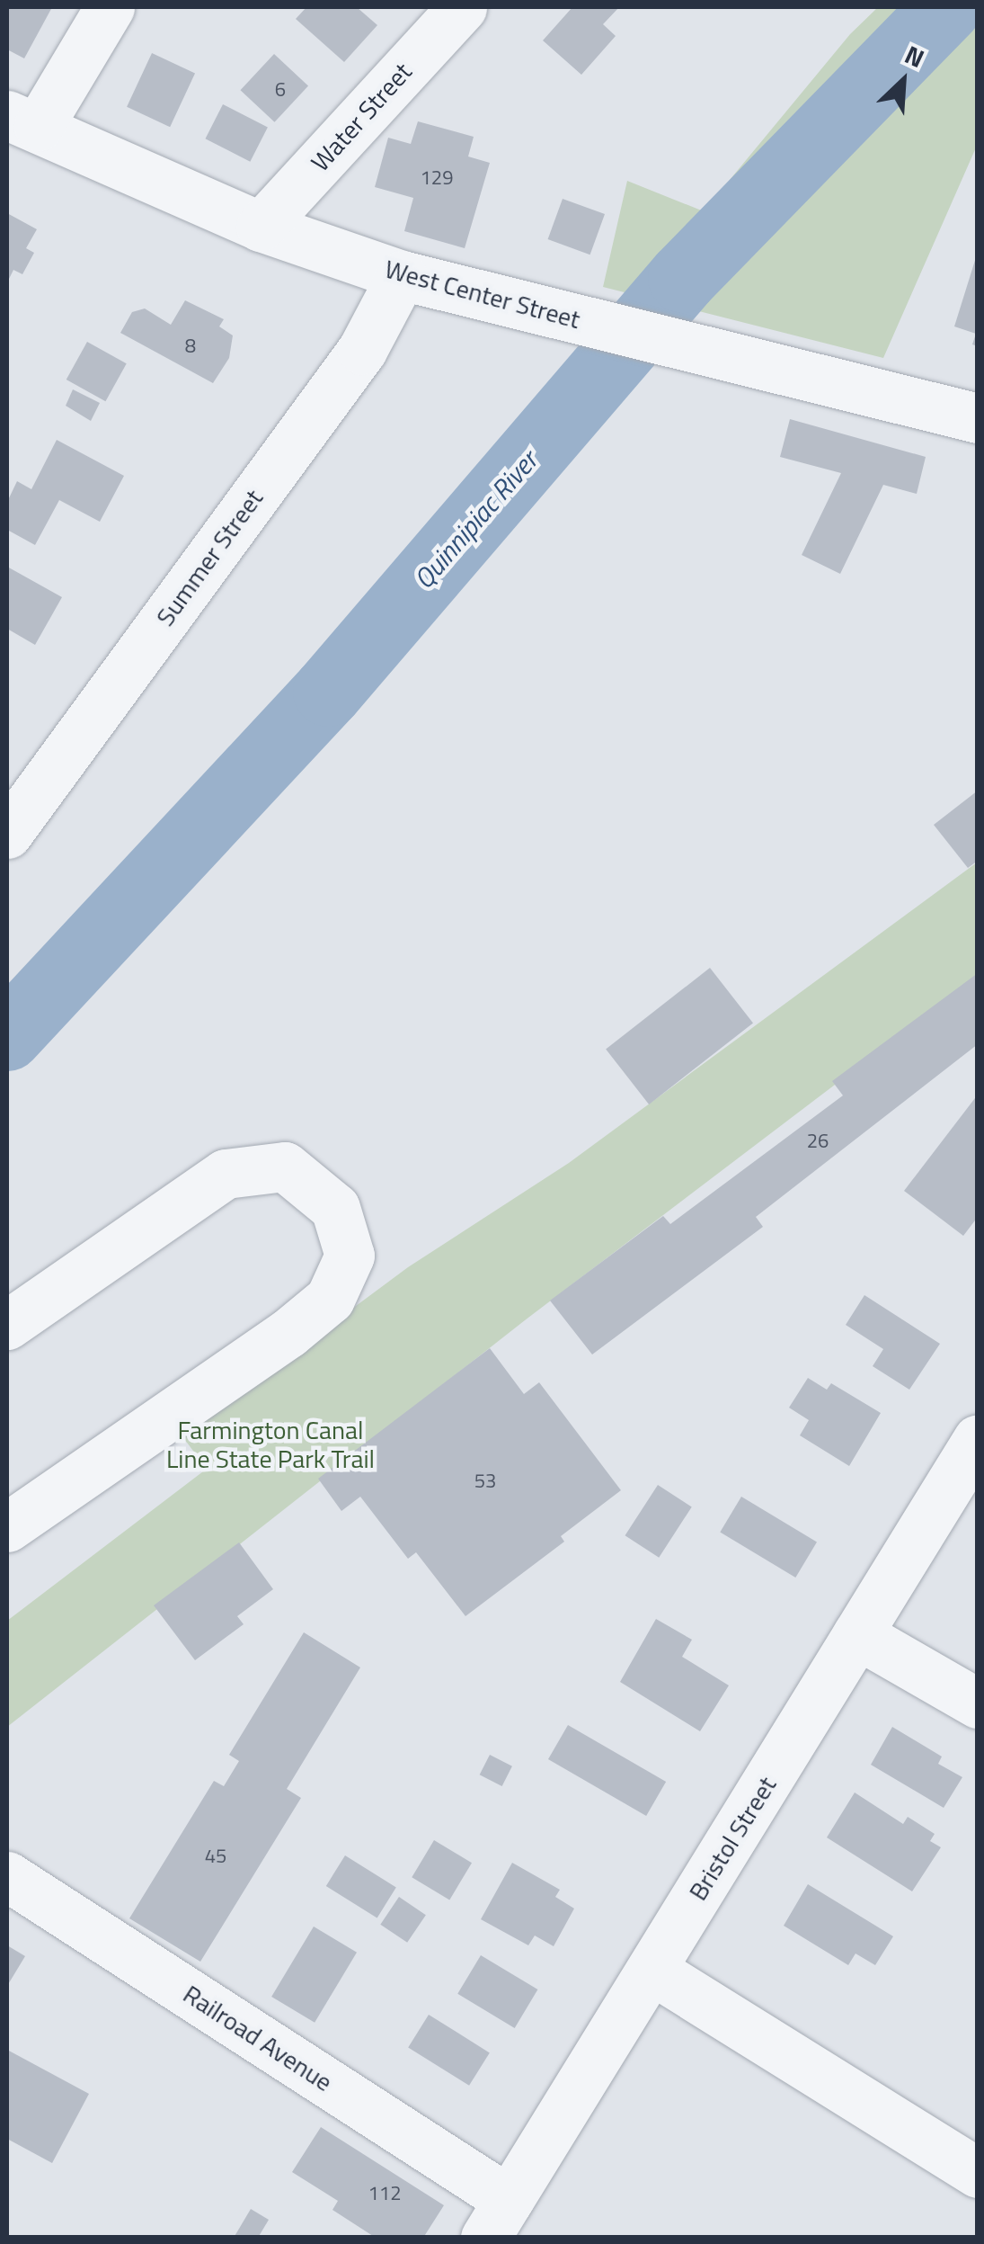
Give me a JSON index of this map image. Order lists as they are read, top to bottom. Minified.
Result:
{"streets":{"street":["Water Street","West Center Street","Summer Street","Bristol Street","Railroad Avenue"]},"crossings":[["Water Street","West Center Street"],["West Center Street","Summer Street"],["Bristol Street","Railroad Avenue"]],"water":["Quinnipiac River"],"parks":["Farmington Canal Line State Park Trail"],"house_numbers":["6","129","8","26","53","45","112"],"north":"top right"}
